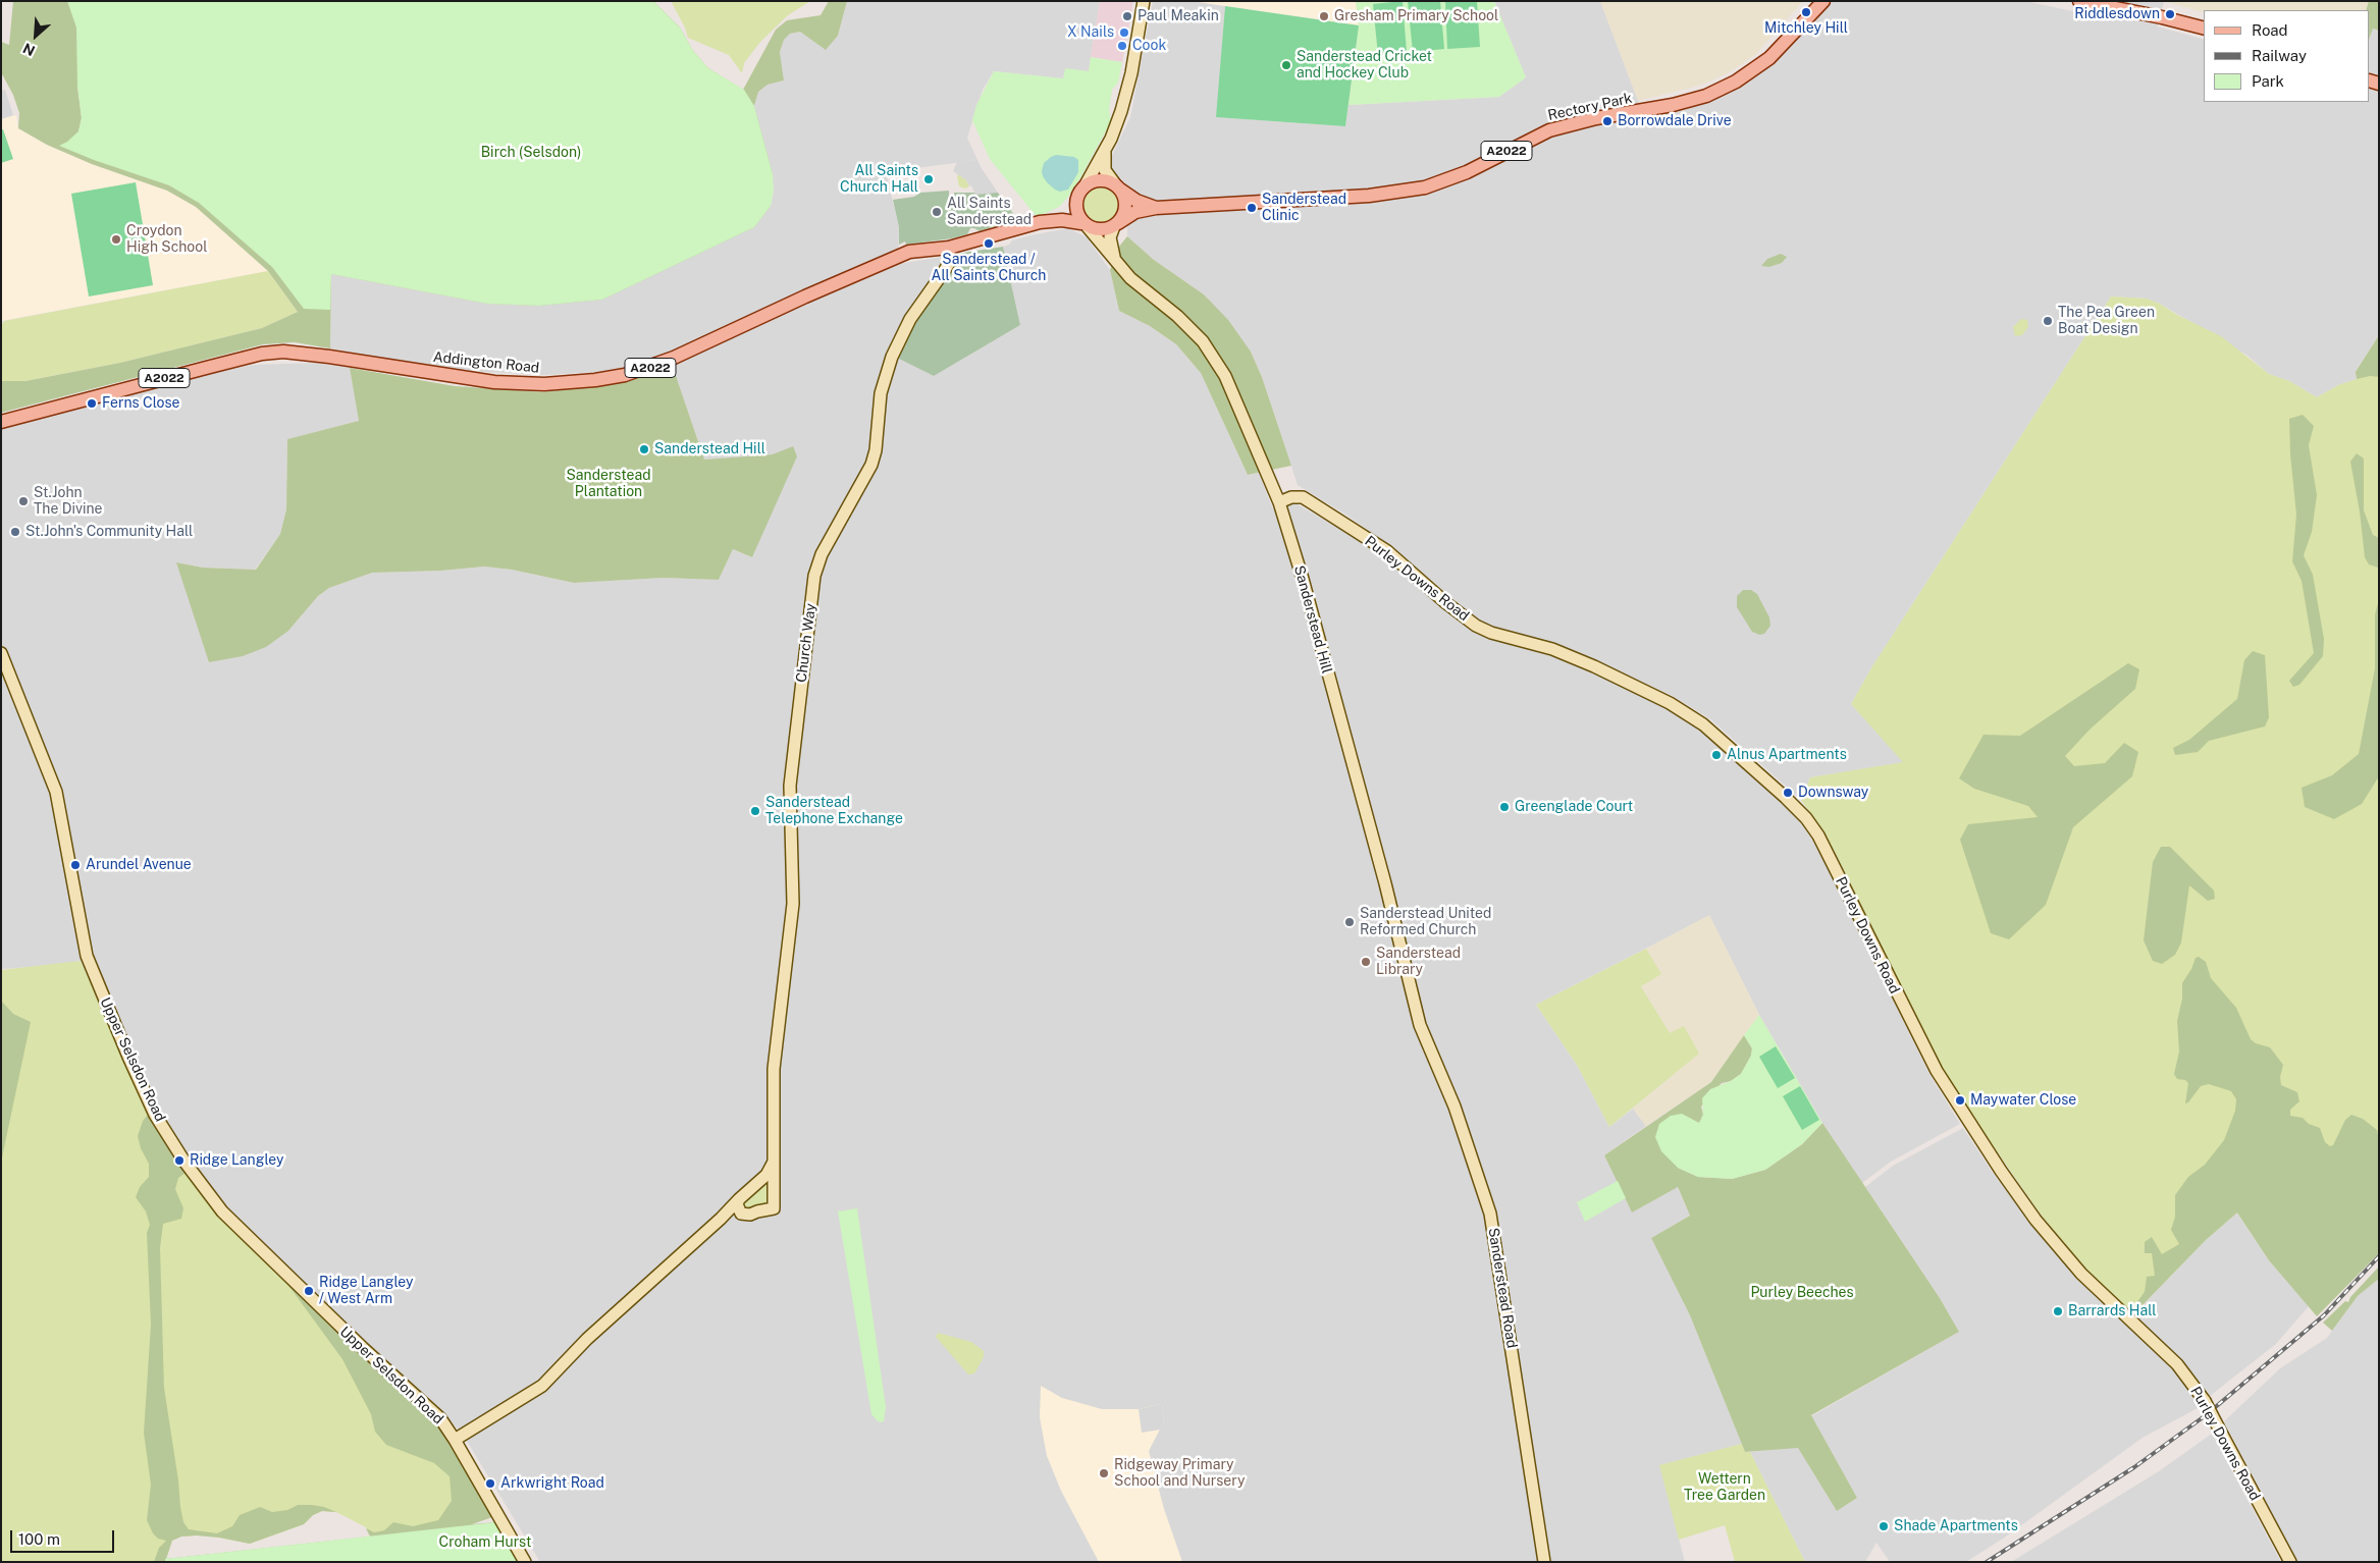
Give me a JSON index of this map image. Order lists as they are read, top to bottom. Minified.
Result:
{"streets":{"main road":["Rectory Park","A2022","Addington Road"],"street":["Purley Downs Road","Sanderstead Hill","Church Way","Upper Selsdon Road","Sanderstead Road"]},"crossings":[["Rectory Park","A2022"],["Rectory Park","Sanderstead Hill"],["A2022","Addington Road"],["A2022","Sanderstead Hill"],["Addington Road","Church Way"],["Purley Downs Road","Sanderstead Hill"],["Sanderstead Hill","Sanderstead Road"]],"parks":["Birch (Selsdon)","Sanderstead Plantation","Purley Beeches","Wettern Tree Garden","Croham Hurst"],"places":["Mitchley Hill","Riddlesdown","Paul Meakin","Gresham Primary School","X Nails","Cook","Sanderstead Cricket and Hockey Club","Borrowdale Drive","All Saints Church Hall","Sanderstead Clinic","All Saints Sanderstead","Croydon High School","Sanderstead / All Saints Church","The Pea Green Boat Design","Ferns Close","Sanderstead Hill","St.John The Divine","St.John's Community Hall","Alnus Apartments","Downsway","Greenglade Court","Sanderstead Telephone Exchange","Arundel Avenue","Sanderstead United Reformed Church","Sanderstead Library","Maywater Close","Ridge Langley","Ridge Langley / West Arm","Barrards Hall","Ridgeway Primary School and Nursery","Arkwright Road","Shade Apartments"],"legend":["Road","Railway","Park"],"scale_bar":"100 m","north":"bottom left"}
